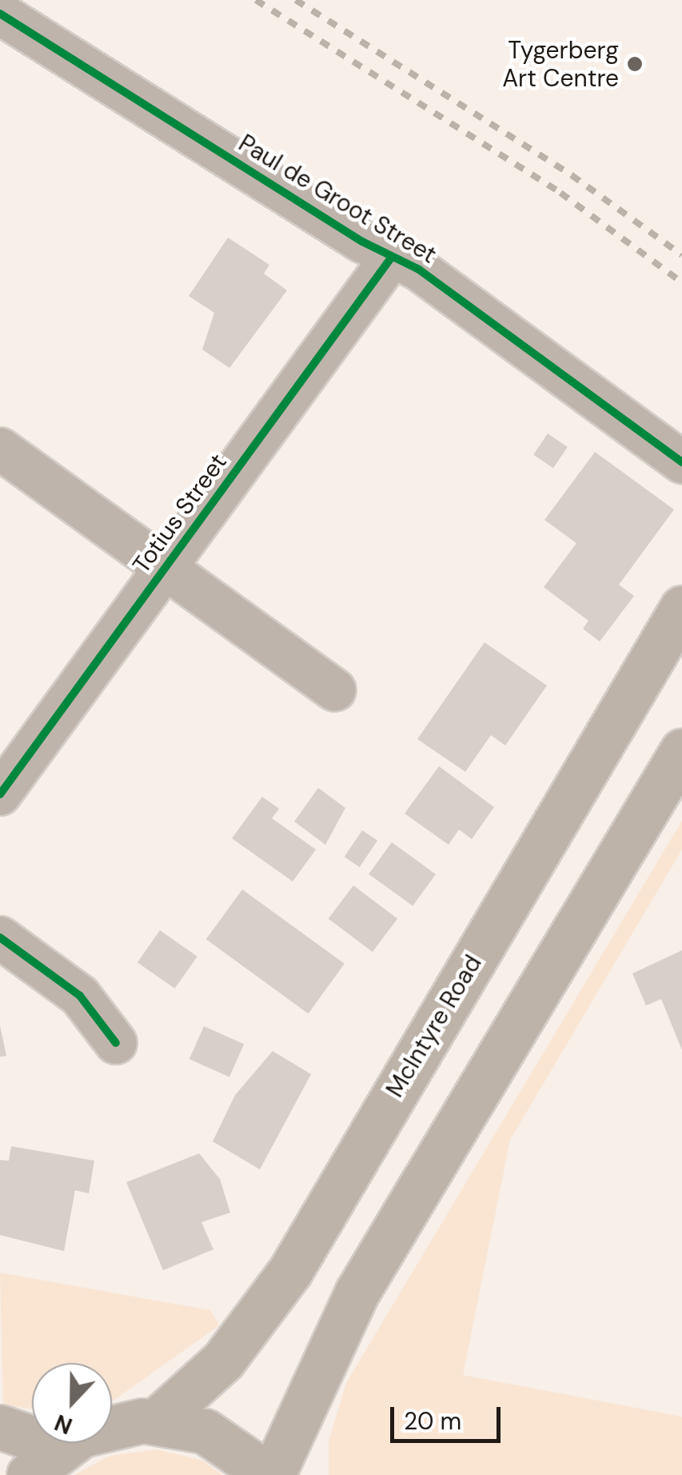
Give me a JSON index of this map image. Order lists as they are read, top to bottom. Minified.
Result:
{"streets":{"main road":["McIntyre Road"],"street":["Paul de Groot Street","Totius Street"]},"crossings":[["Paul de Groot Street","Totius Street"]],"places":["Tygerberg Art Centre"],"scale_bar":"20 m","north":"bottom"}
